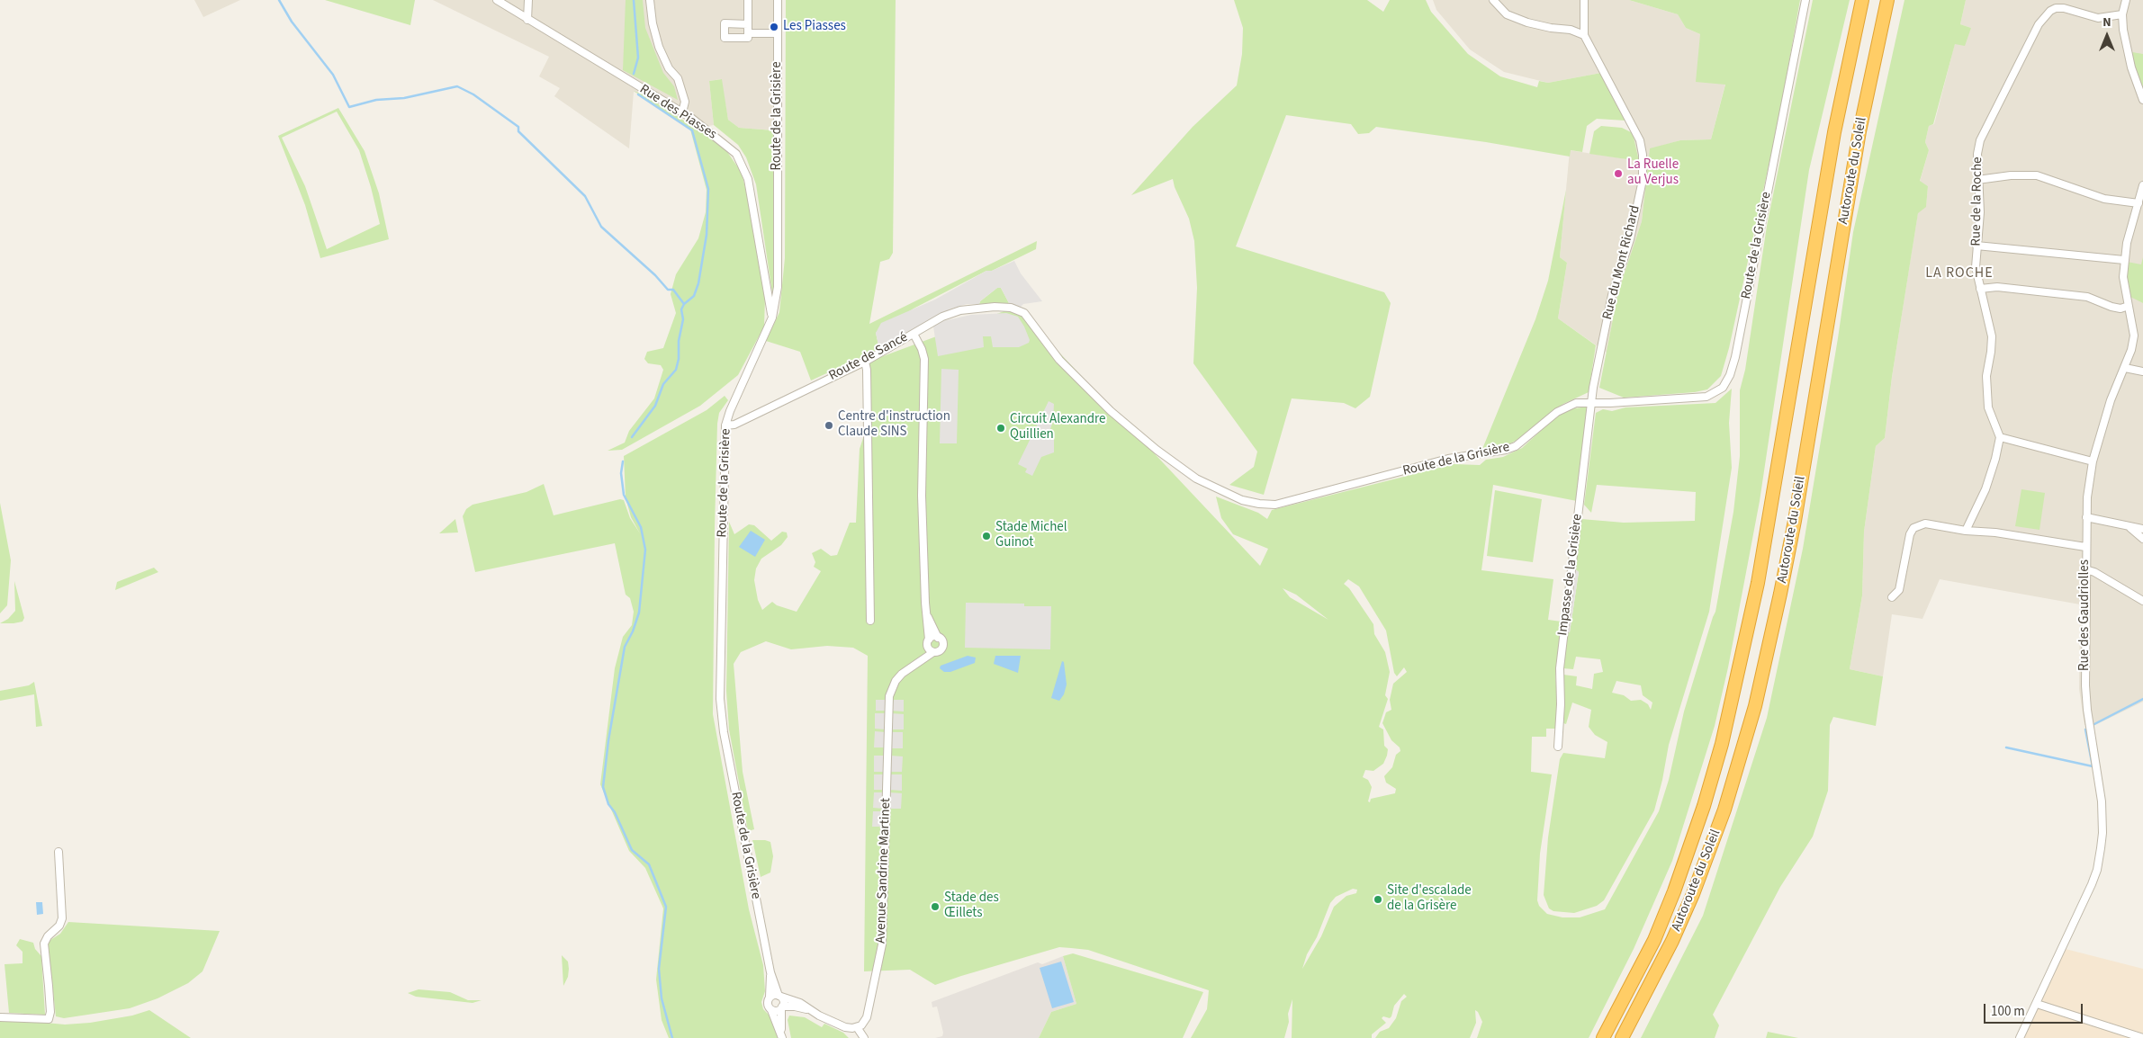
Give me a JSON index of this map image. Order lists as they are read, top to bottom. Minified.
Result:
{"streets":{"highway":["Autoroute du Soleil"],"street":["Rue des Piasses","Route de la Grisière","Rue de la Roche","Rue du Mont Richard","Route de Sancé","Impasse de la Grisière","Rue des Gaudriolles","Avenue Sandrine Martinet"]},"crossings":[["Rue des Piasses","Route de la Grisière"],["Route de la Grisière","Rue du Mont Richard"],["Route de la Grisière","Route de Sancé"],["Route de la Grisière","Impasse de la Grisière"],["Rue du Mont Richard","Impasse de la Grisière"]],"districts":["LA ROCHE"],"places":["Les Piasses","La Ruelle au Verjus","Centre d'instruction Claude SINS","Circuit Alexandre Quillien","Stade Michel Guinot","Site d'escalade de la Grisère","Stade des Œillets"],"scale_bar":"100 m","north":"top"}
